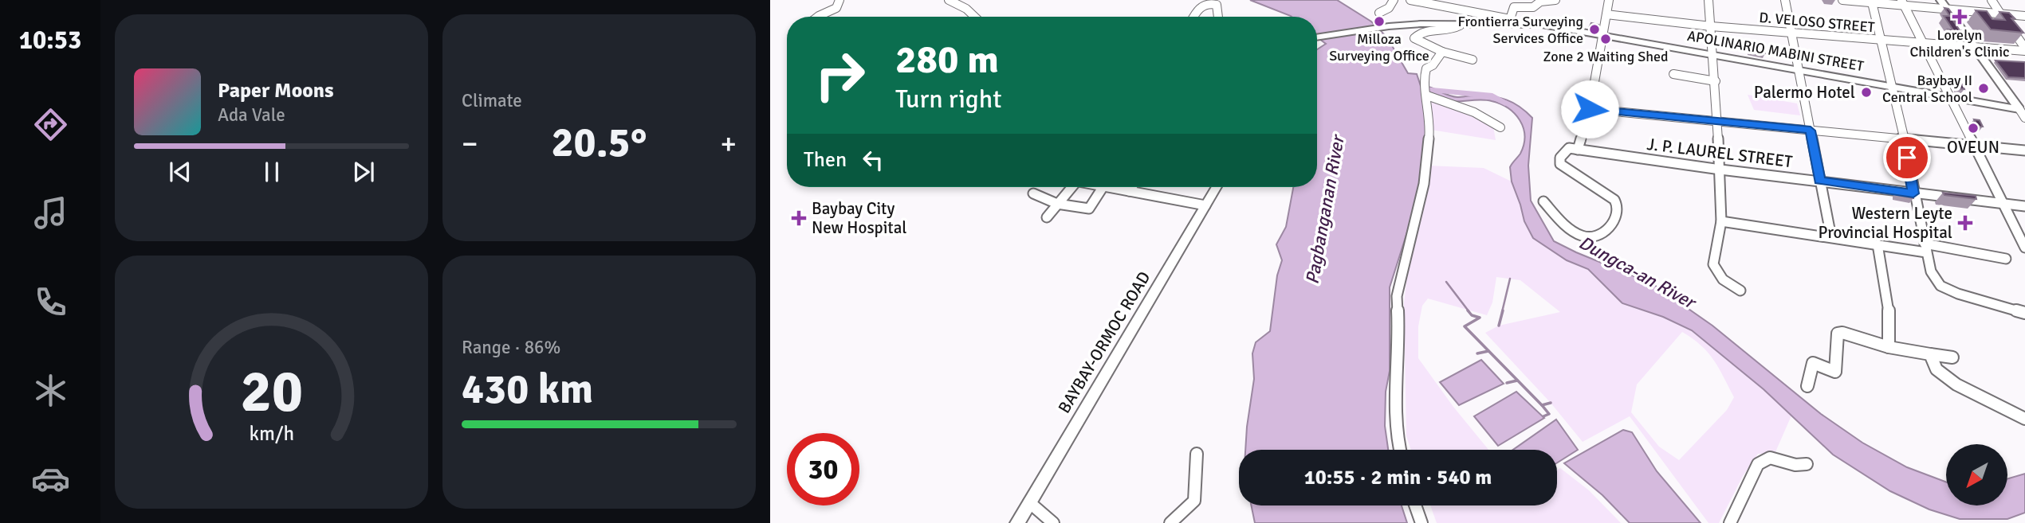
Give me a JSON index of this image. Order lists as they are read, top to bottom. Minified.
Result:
{"streets":{"main road":["APOLINARIO MABINI STREET","BAYBAY-ORMOC ROAD"],"street":["D. VELOSO STREET","J. P. LAUREL STREET"]},"water":["Pagbanganan River","Dungca-an River"],"places":{"health":["Lorelyn Children's Clinic","Baybay City New Hospital","Western Leyte Provincial Hospital"],"other":["Milloza Surveying Office","Frontierra Surveying Services Office","Zone 2 Waiting Shed","Baybay II Central School","Palermo Hotel","OVEUN"]},"north":"bottom left","page":{"tabs":"10:53","tile":["Climate",["Range · 86%","430 km"]],"turn":["280 m","Turn right"],"song":["Paper Moons","Ada Vale"],"heat":["−","20.5°","+"],"then":"Then","limit":"30","trip":"10:55 · 2 min · 540 m","gauge":["20","km/h"]}}
